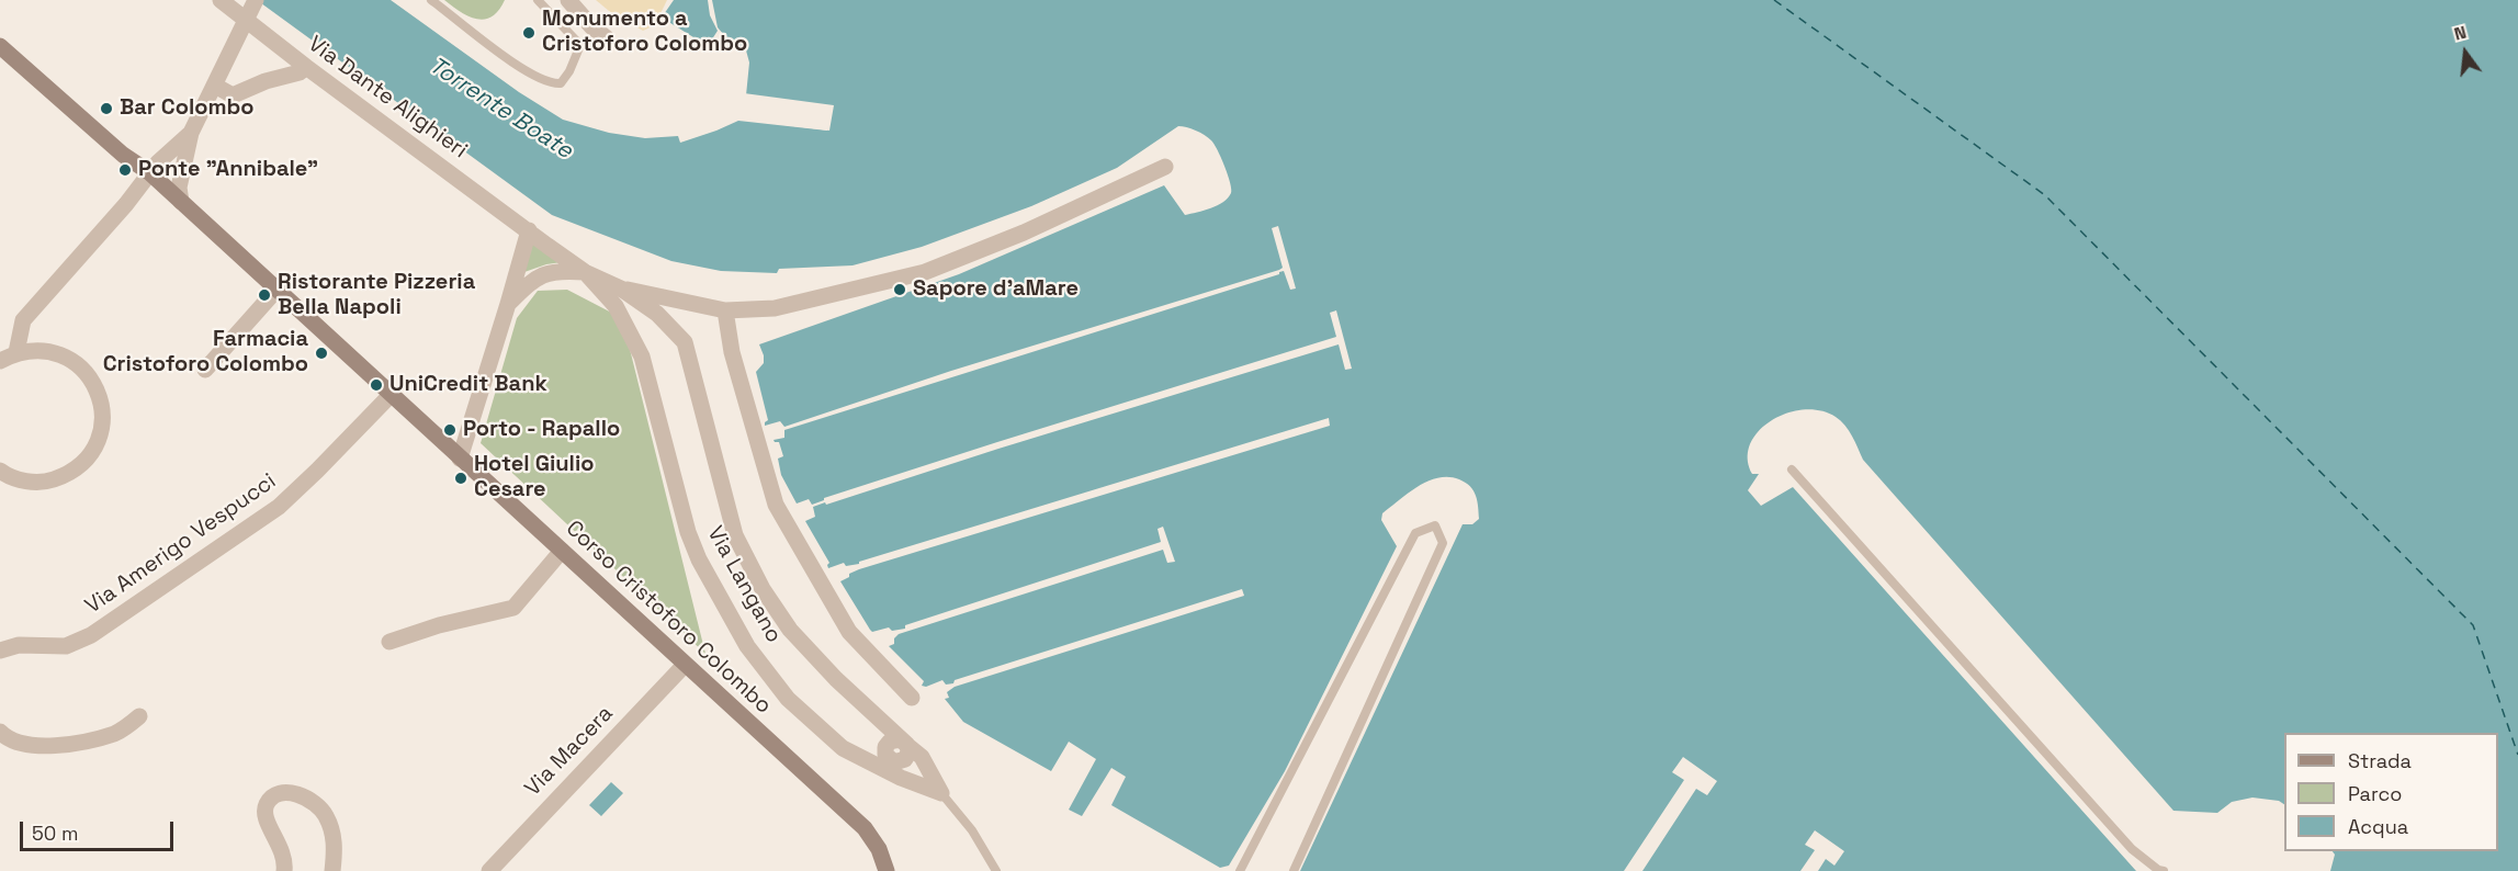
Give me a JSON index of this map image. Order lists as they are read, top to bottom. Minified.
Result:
{"streets":{"main road":["Corso Cristoforo Colombo"],"street":["Via Dante Alighieri","Via Amerigo Vespucci","Via Langano","Via Macera"]},"crossings":[["Via Dante Alighieri","Via Langano"],["Via Amerigo Vespucci","Corso Cristoforo Colombo"],["Corso Cristoforo Colombo","Via Macera"]],"water":["Torrente Boate"],"places":["Monumento a Cristoforo Colombo","Bar Colombo","Ponte \"Annibale\"","Sapore d’aMare","Ristorante Pizzeria Bella Napoli","Farmacia Cristoforo Colombo","UniCredit Bank","Porto - Rapallo","Hotel Giulio Cesare"],"legend":["Strada","Parco","Acqua"],"scale_bar":"50 m","north":"top"}
